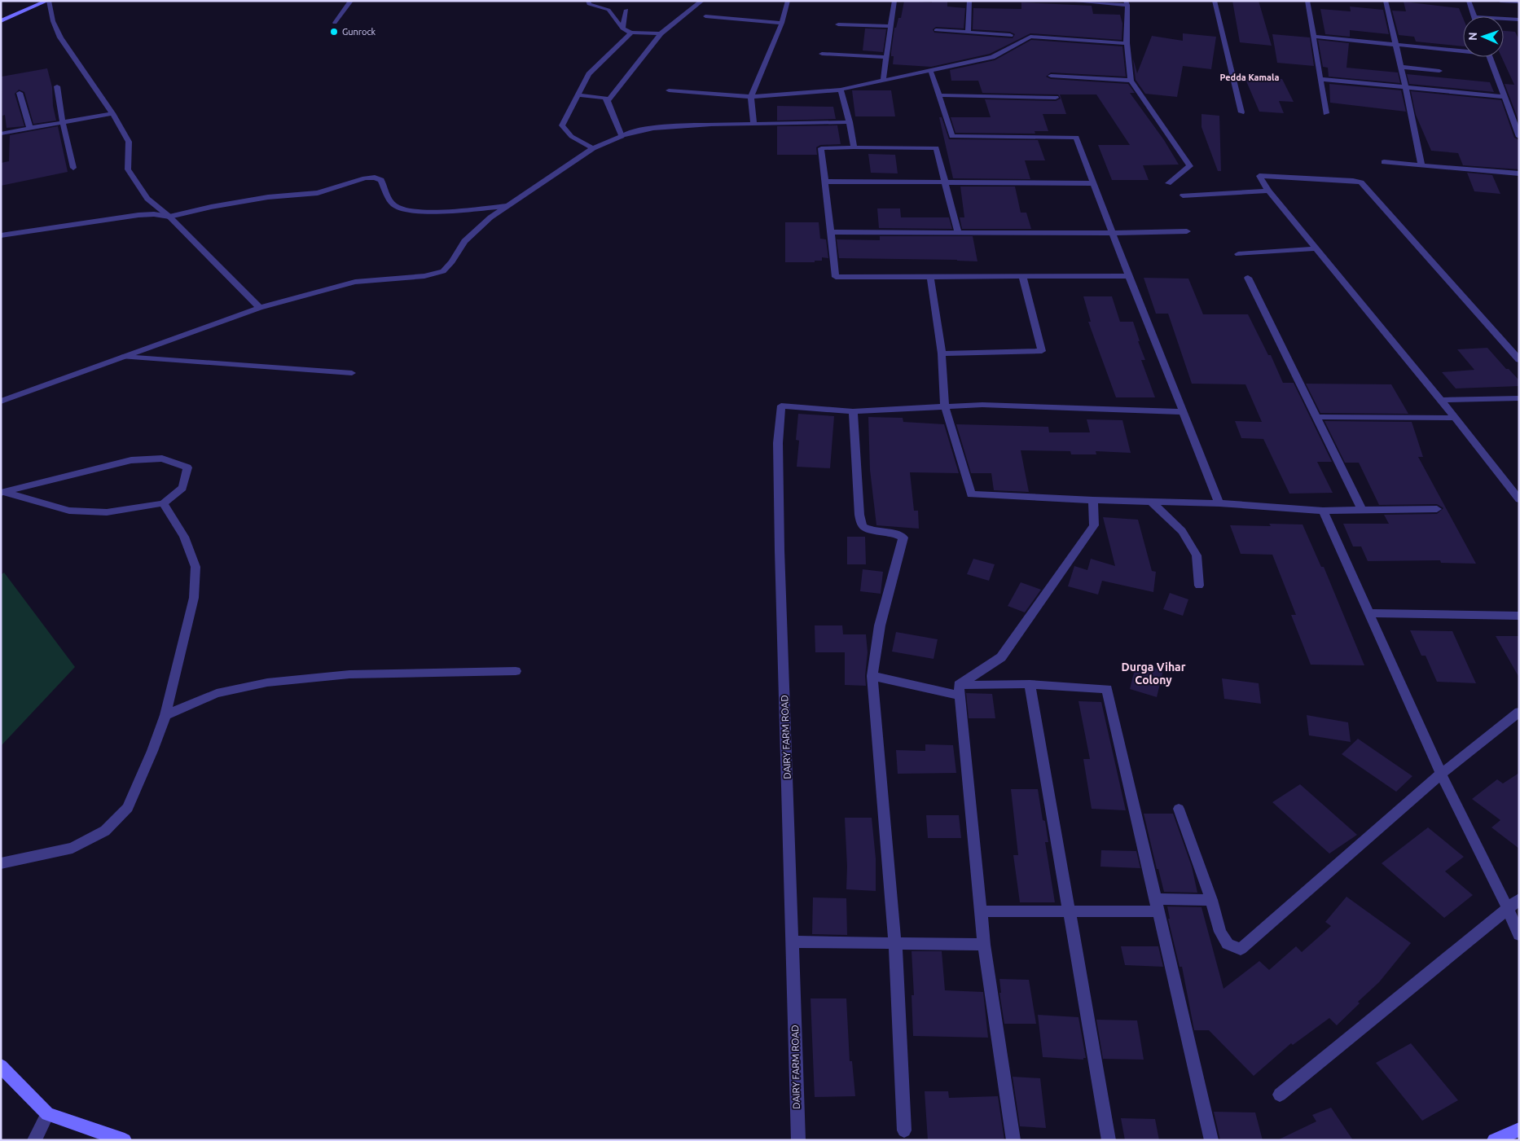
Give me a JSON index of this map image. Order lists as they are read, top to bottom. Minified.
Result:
{"streets":{"street":["DAIRY FARM ROAD"]},"districts":["Pedda Kamala","Durga Vihar Colony"],"places":["Gunrock"],"north":"left"}
